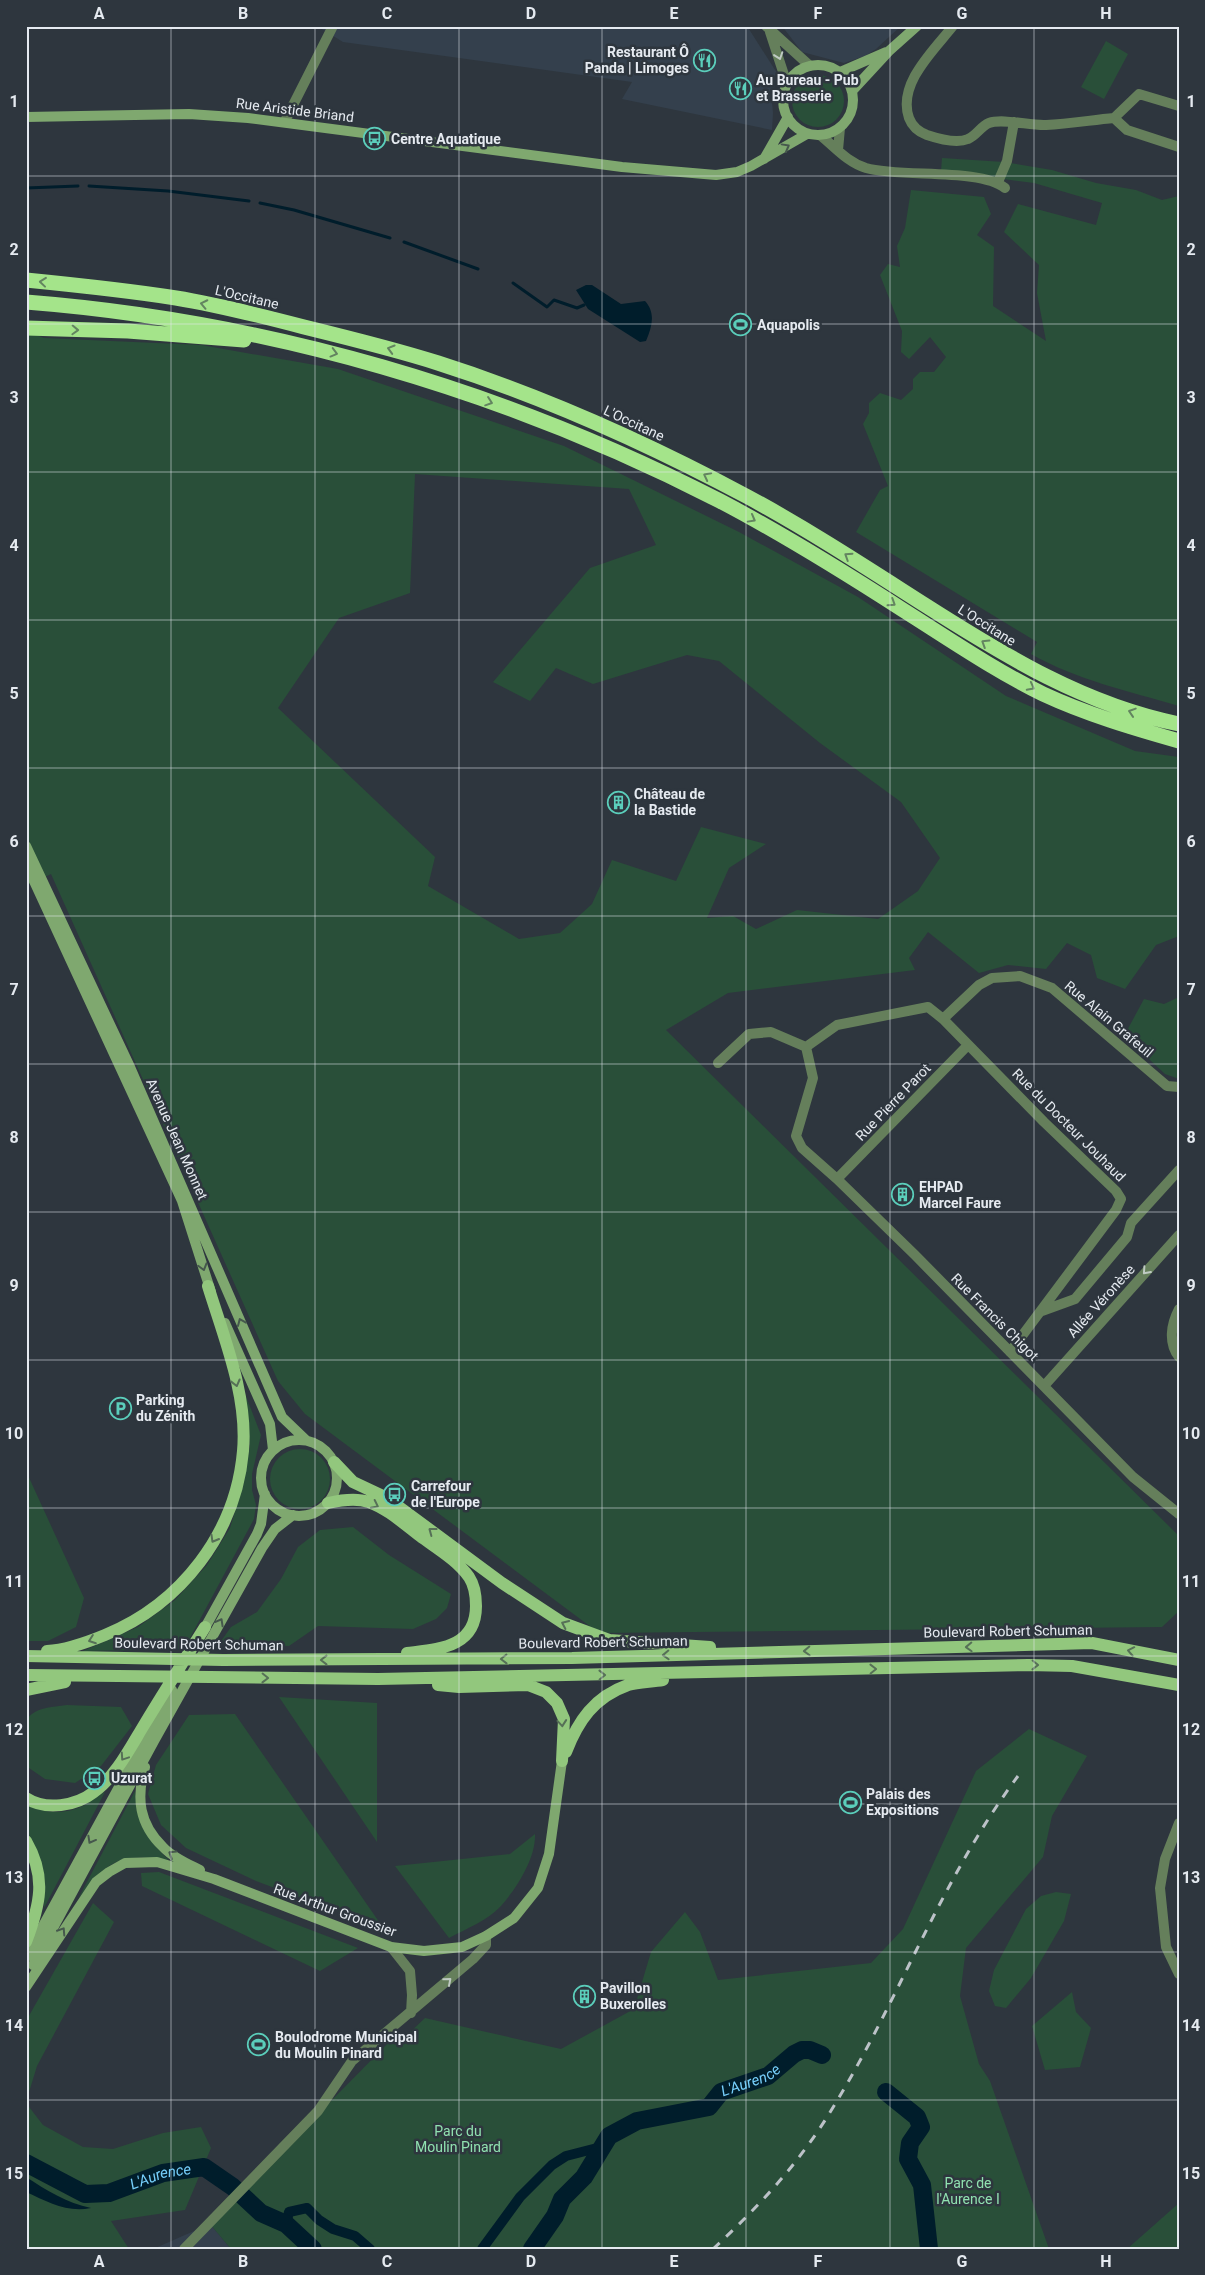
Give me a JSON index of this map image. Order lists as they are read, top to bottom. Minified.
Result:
{"streets":{"highway":["L'Occitane"],"main road":["Rue Aristide Briand","Avenue Jean Monnet","Boulevard Robert Schuman","Rue Arthur Groussier"],"street":["Rue Alain Grafeuil","Rue Pierre Parot","Rue du Docteur Jouhaud","Allée Véronèse","Rue Francis Chigot"]},"crossings":[["Rue Pierre Parot","Rue du Docteur Jouhaud"],["Rue Pierre Parot","Rue Francis Chigot"],["Rue du Docteur Jouhaud","Rue Francis Chigot"],["Allée Véronèse","Rue Francis Chigot"]],"water":["L'Aurence"],"parks":["Parc du Moulin Pinard","Parc de l'Aurence I"],"places":{"restaurant":["Restaurant Ô Panda | Limoges","Au Bureau - Pub et Brasserie"],"bus stop":["Centre Aquatique","Carrefour de l'Europe","Uzurat"],"sports":["Aquapolis","Palais des Expositions","Boulodrome Municipal du Moulin Pinard"],"building":["Château de la Bastide","EHPAD Marcel Faure","Pavillon Buxerolles"],"parking":["Parking du Zénith"]},"grid":{"columns":["A","B","C","D","E","F","G","H"],"rows":["1","2","3","4","5","6","7","8","9","10","11","12","13","14","15"]}}
